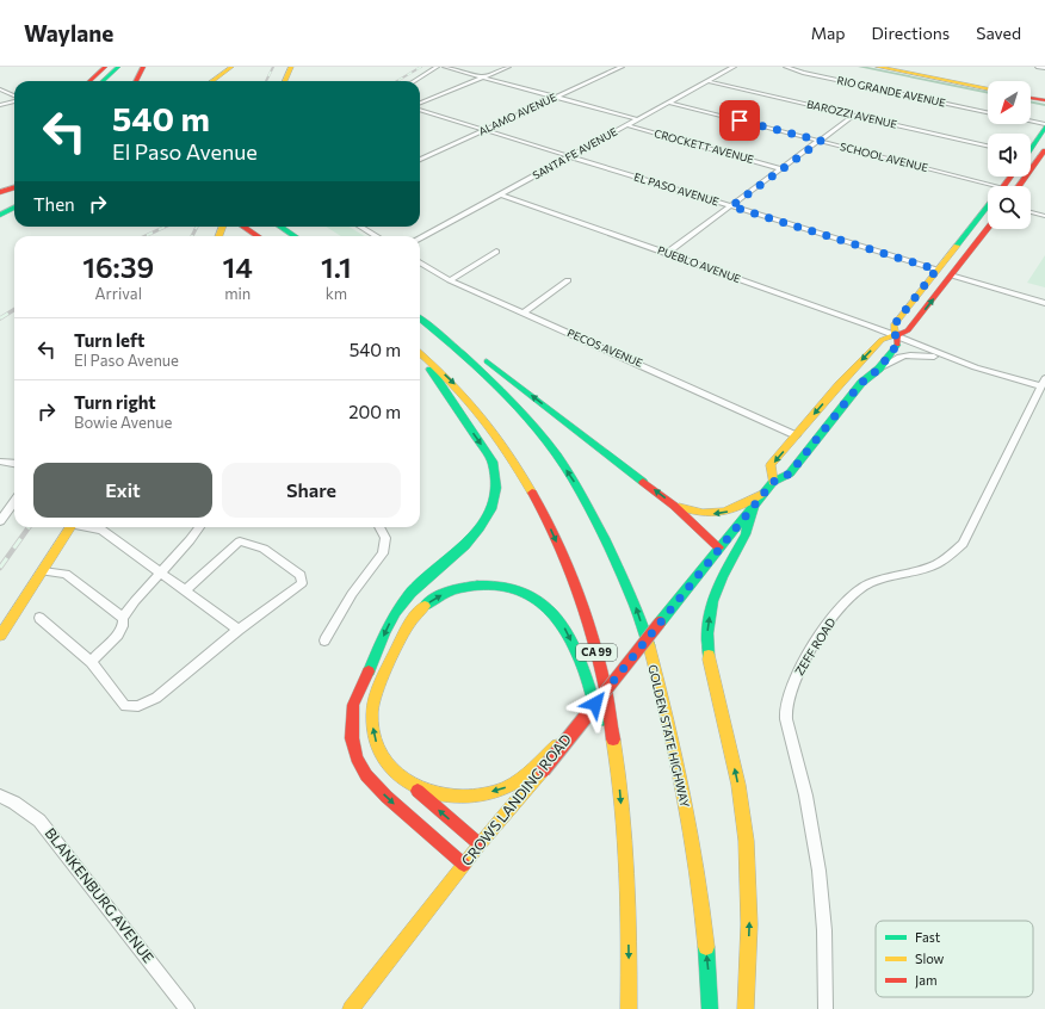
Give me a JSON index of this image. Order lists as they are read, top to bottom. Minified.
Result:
{"streets":{"main road":["CA 99","GOLDEN STATE HIGHWAY","CROWS LANDING ROAD"],"street":["RIO GRANDE AVENUE","ALAMO AVENUE","BAROZZI AVENUE","CROCKETT AVENUE","SANTA FE AVENUE","SCHOOL AVENUE","EL PASO AVENUE","PUEBLO AVENUE","PECOS AVENUE","ZEFF ROAD","BLANKENBURG AVENUE"]},"crossings":[["ALAMO AVENUE","EL PASO AVENUE"],["BAROZZI AVENUE","SANTA FE AVENUE"],["CROCKETT AVENUE","SANTA FE AVENUE"],["SANTA FE AVENUE","SCHOOL AVENUE"],["SANTA FE AVENUE","EL PASO AVENUE"],["SANTA FE AVENUE","PUEBLO AVENUE"],["EL PASO AVENUE","CROWS LANDING ROAD"],["PUEBLO AVENUE","ZEFF ROAD"],["PUEBLO AVENUE","CROWS LANDING ROAD"]],"legend":["Fast","Slow","Jam"],"north":"bottom left","page":{"header":"Waylane","nav":["Map","Directions","Saved"],"turn":["540 m","El Paso Avenue"],"then":"Then","eta":["16:39","Arrival","14","min","1.1","km"],"list":[{"name":"Turn left","note":"El Paso Avenue","value":"540 m"},{"name":"Turn right","note":"Bowie Avenue","value":"200 m"}],"buttons":["Exit","Share"]}}
